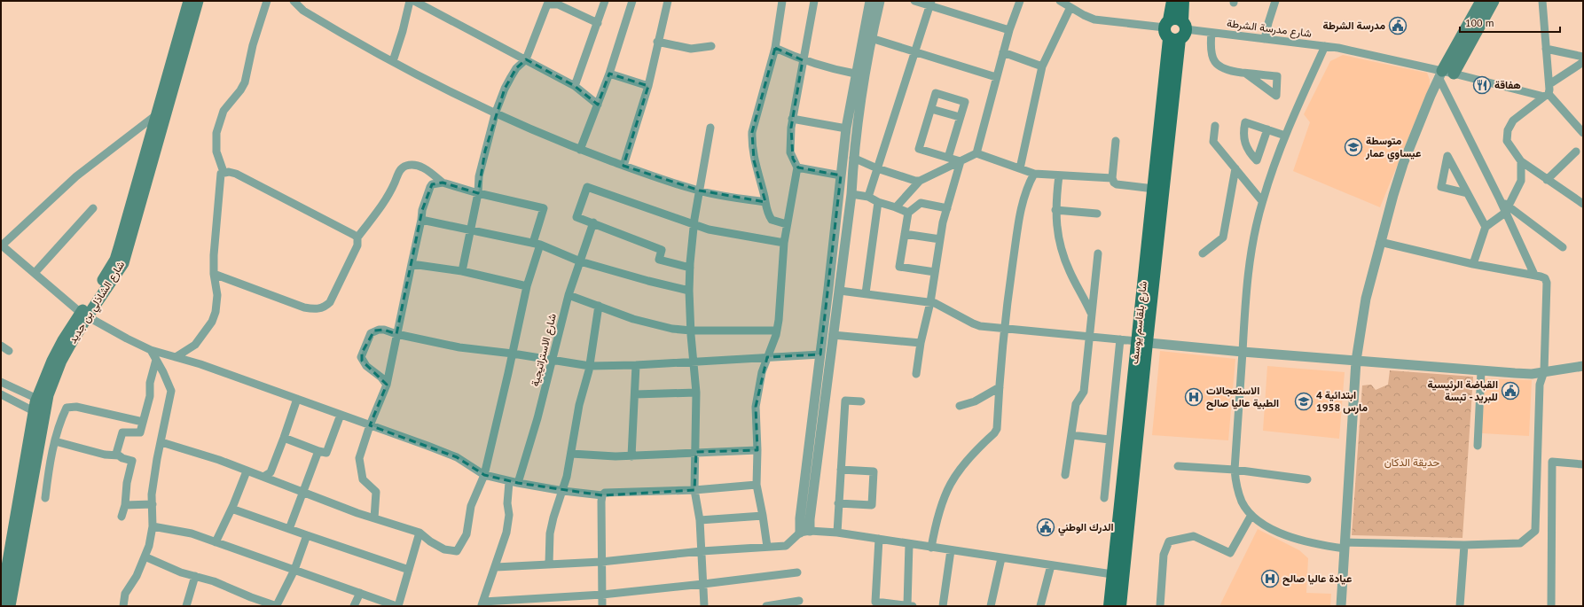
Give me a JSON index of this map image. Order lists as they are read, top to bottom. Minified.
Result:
{"streets":{"main road":["شارع الشاذلي بن جديد","شارع بلقاسم يوسف"],"street":["شارع مدرسة الشرطة","شارع الاستراتيجية"]},"crossings":[["شارع مدرسة الشرطة","شارع بلقاسم يوسف"]],"parks":["حديقة الدكان"],"places":{"public building":["مدرسة الشرطة","القباضة الرئيسية للبريد - تبسة","الدرك الوطني"],"restaurant":["هفاقة"],"school or university":["متوسطة عيساوي عمار","ابتدائية 4 مارس 1958"],"hospital":["الاستعجالات الطبية عاليا صالح","عيادة عاليا صالح"]},"scale_bar":"100 m"}
